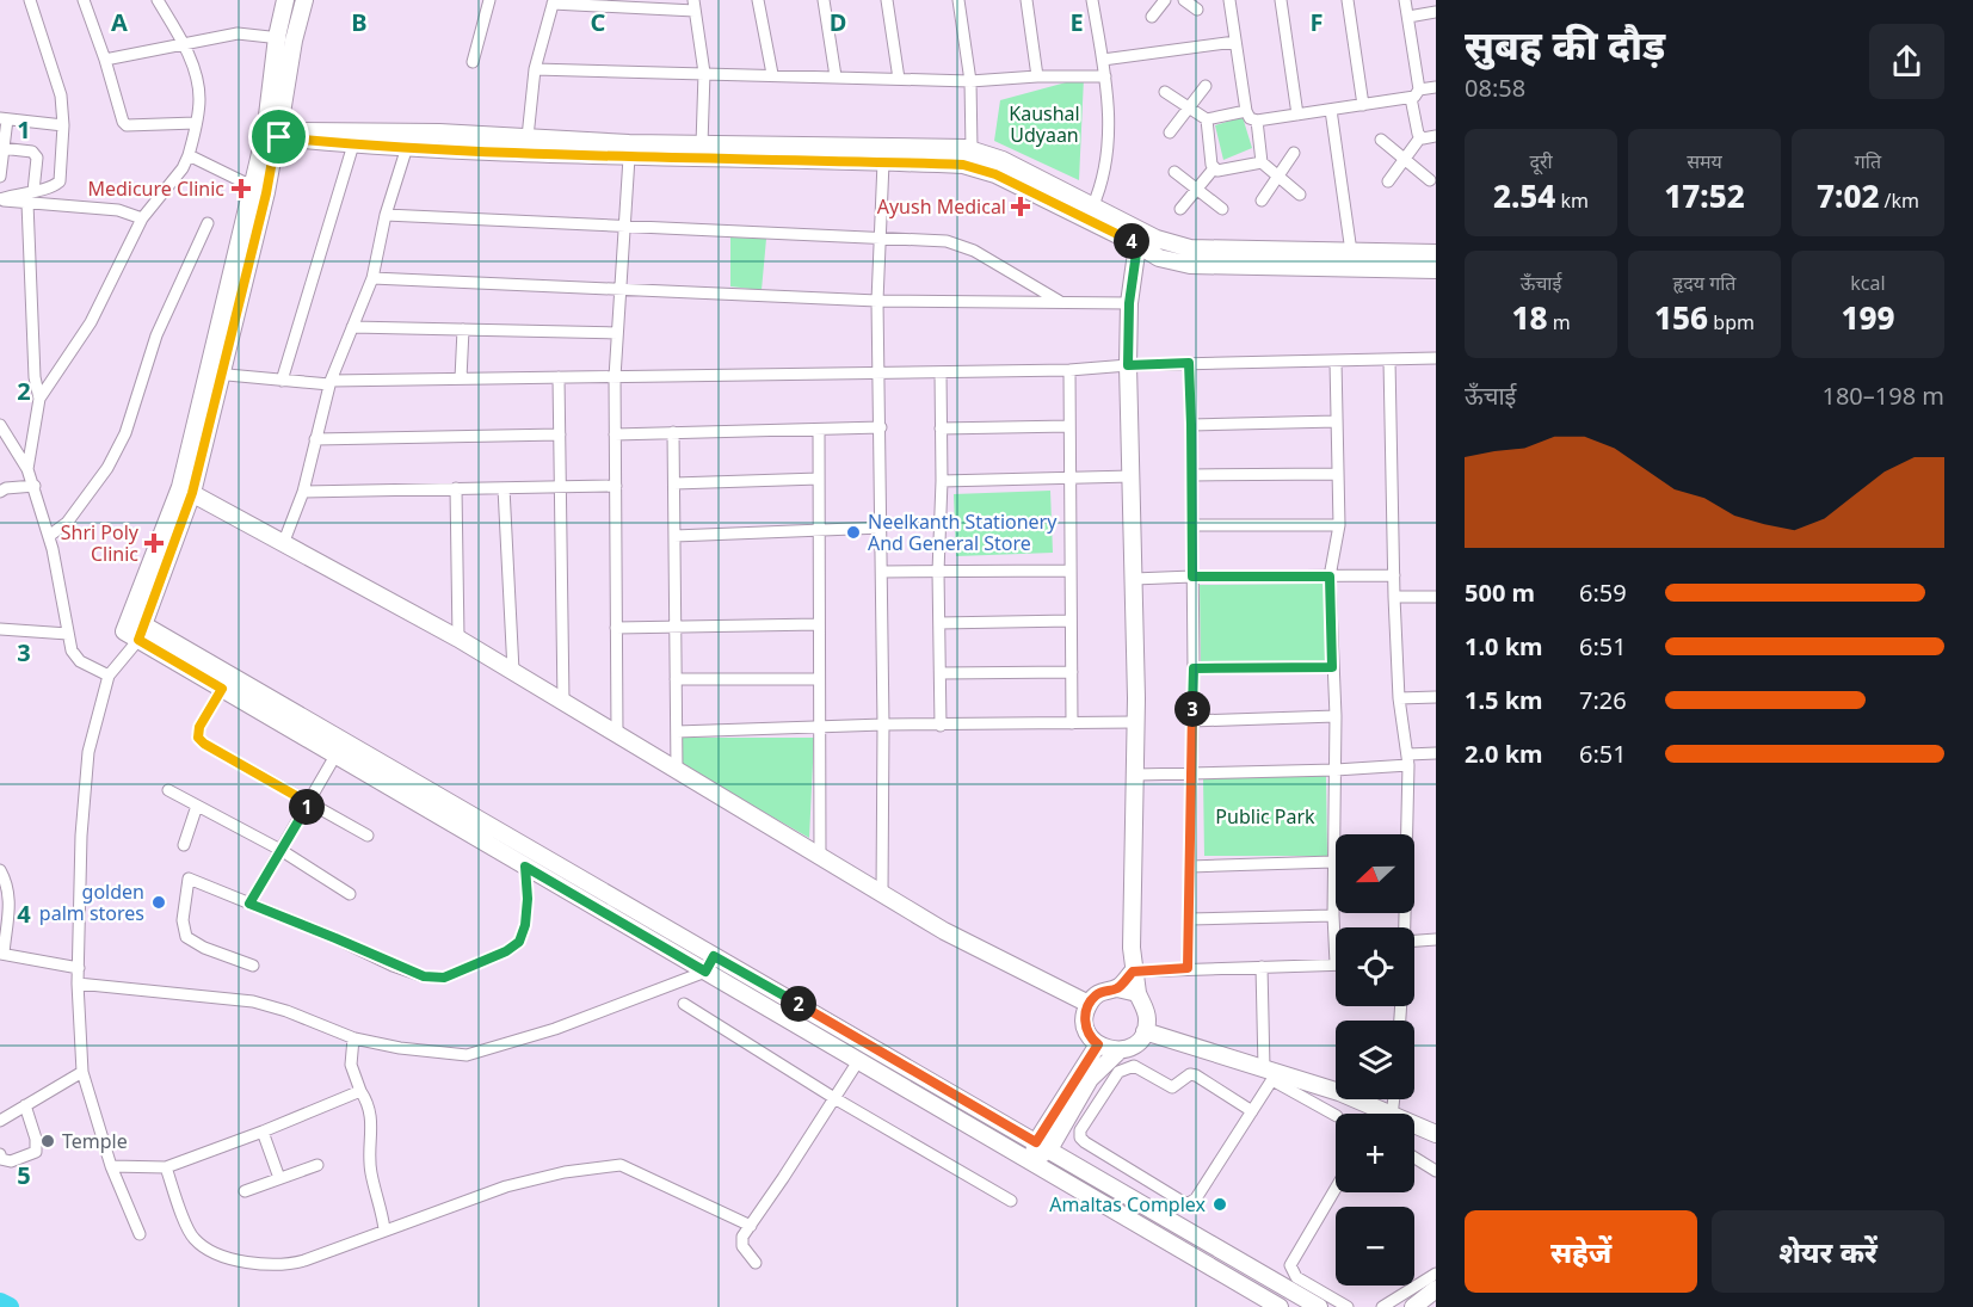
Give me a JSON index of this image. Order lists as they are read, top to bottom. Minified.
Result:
{"parks":["Kaushal Udyaan","Public Park"],"places":{"health":["Medicure Clinic","Ayush Medical","Shri Poly Clinic"],"other":["Neelkanth Stationery And General Store","golden palm stores","Temple","Amaltas Complex"]},"north":"left","page":{"heading":["सुबह की दौड़","08:58"],"stats":[["दूरी","2.54 km"],["समय","17:52"],["गति","7:02 /km"],["ऊँचाई","18 m"],["हृदय गति","156 bpm"],["kcal","199"]],"pins":["4","3","1","2"],"chart":["ऊँचाई","180–198 m"],"list":[{"name":"500 m","note":"6:59"},{"name":"1.0 km","note":"6:51"},{"name":"1.5 km","note":"7:26"},{"name":"2.0 km","note":"6:51"}],"map_buttons":["+","−"],"buttons":["सहेजें","शेयर करें"]},"grid":{"columns":["A","B","C","D","E","F"],"rows":["1","2","3","4","5"]}}
